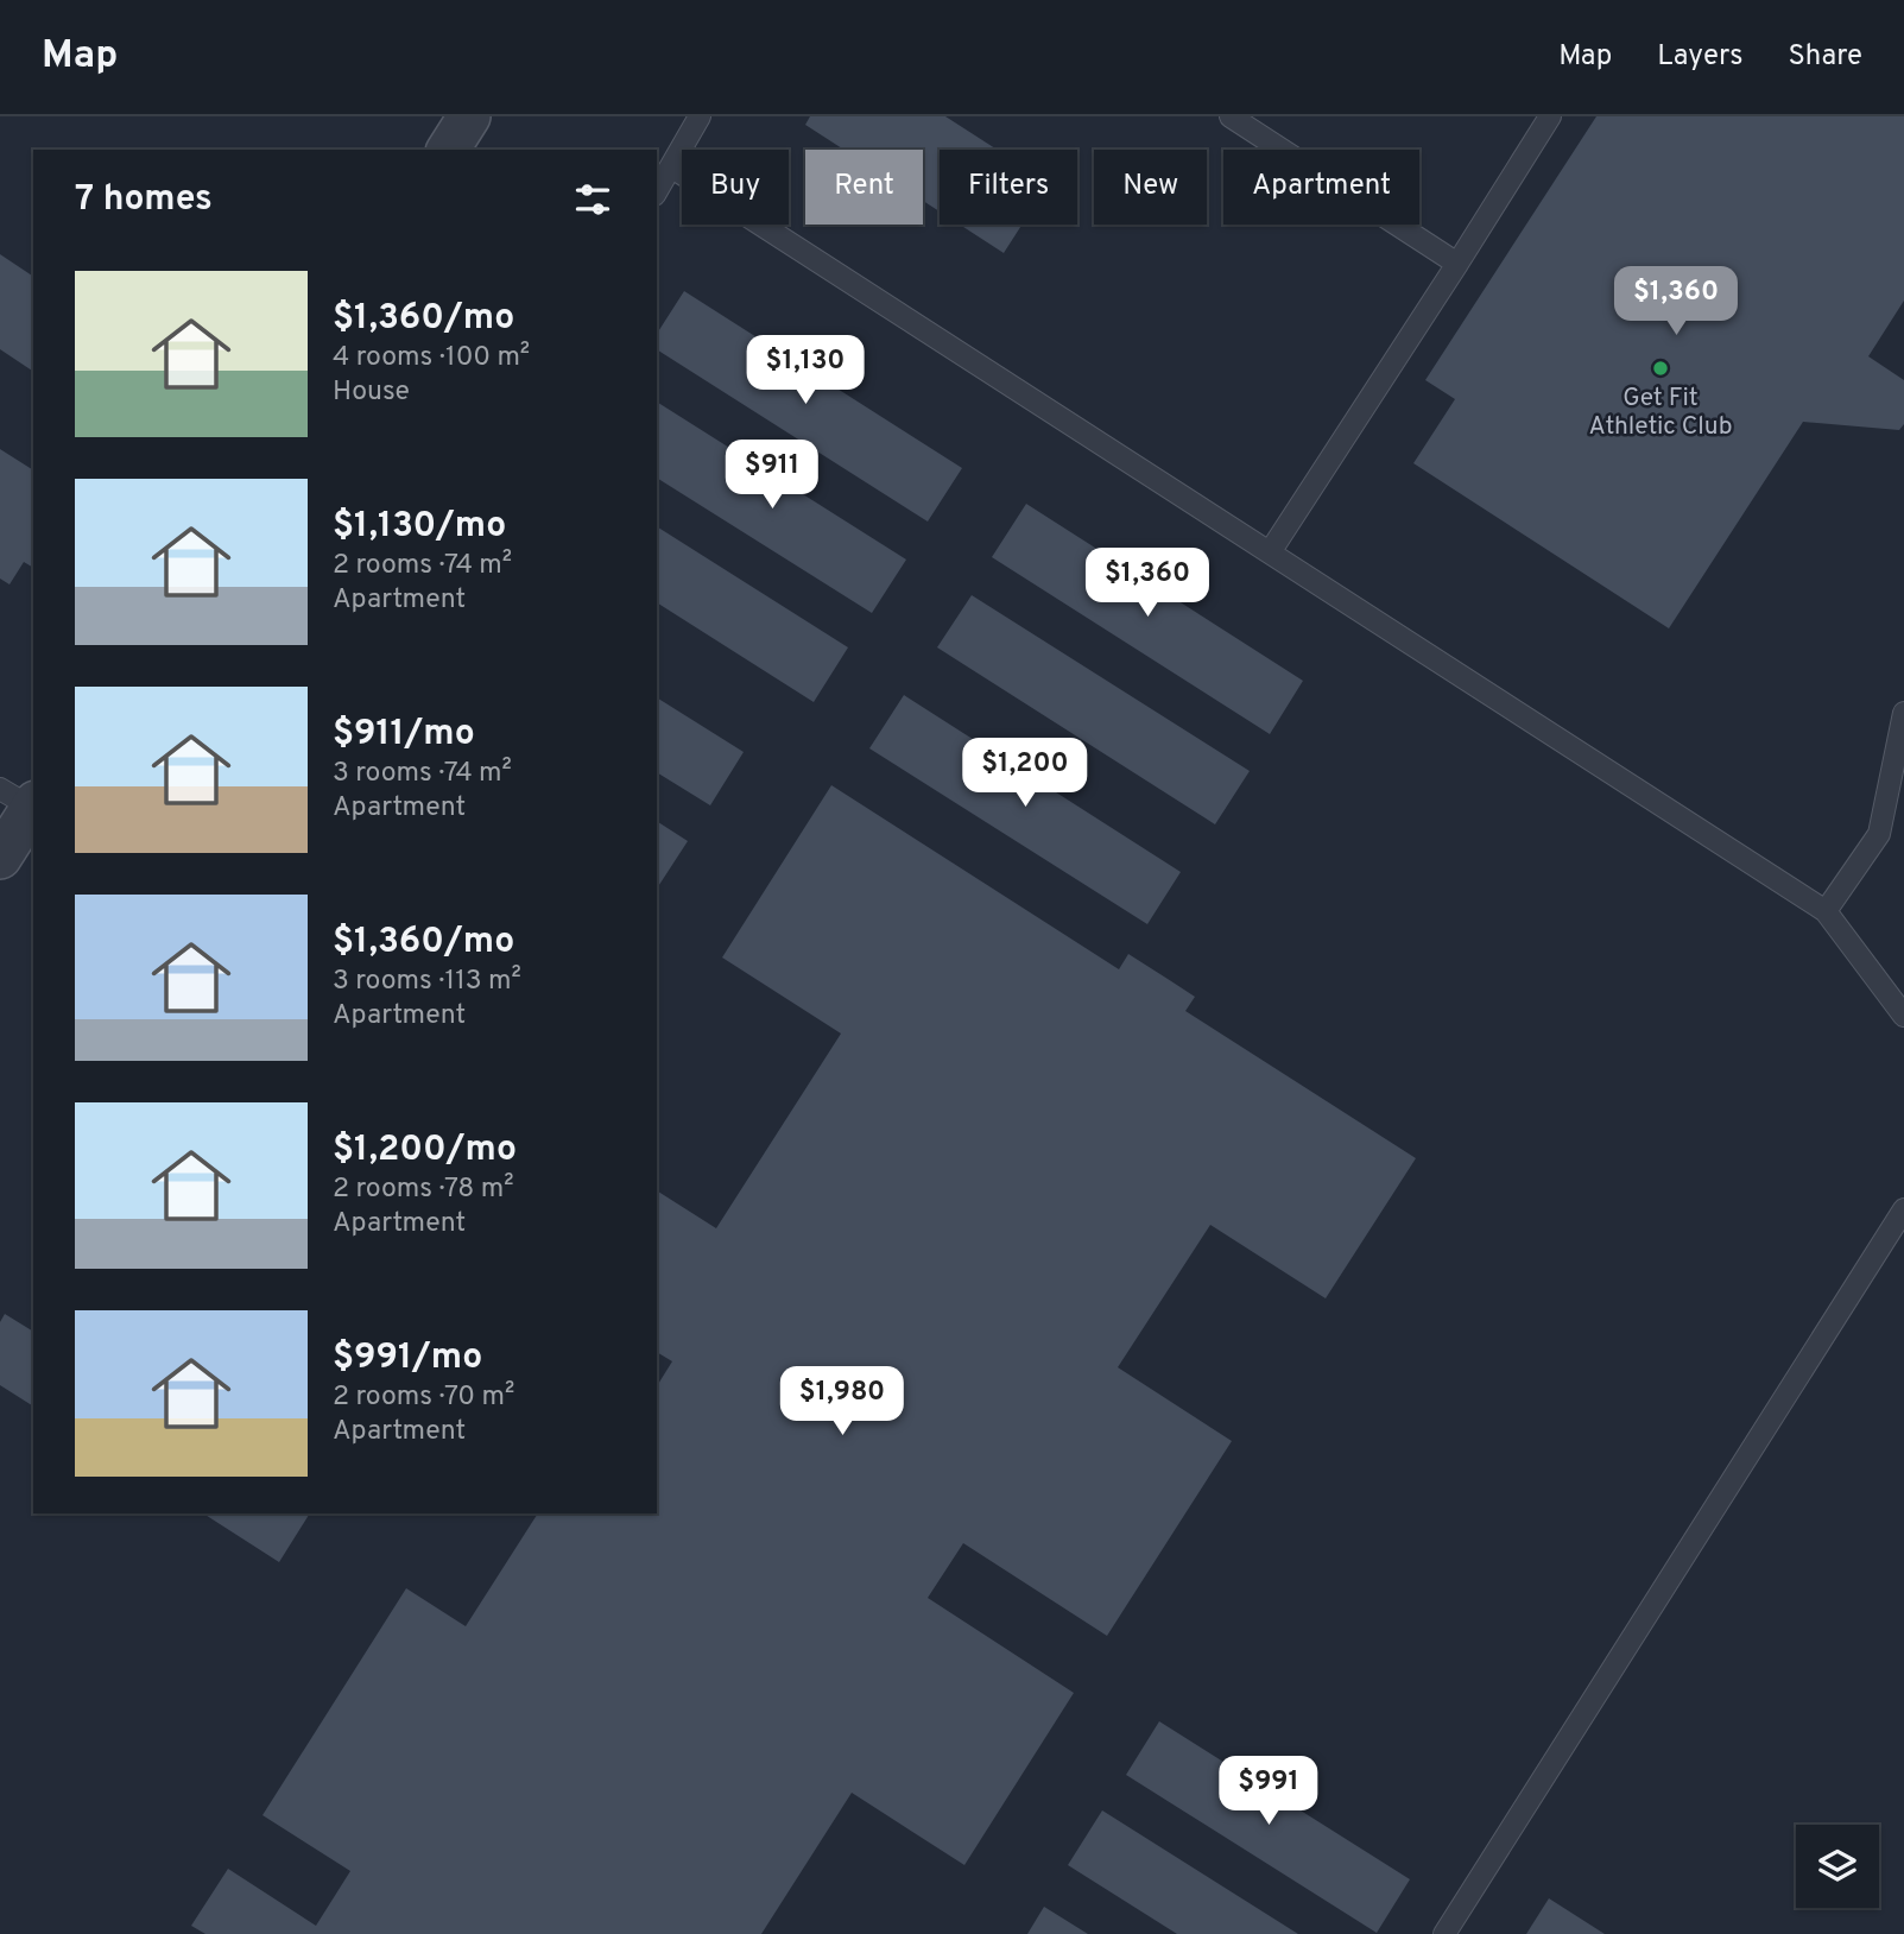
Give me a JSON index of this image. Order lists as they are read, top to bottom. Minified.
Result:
{"places":["Get Fit Athletic Club"],"page":{"header":"Map","nav":["Map","Layers","Share"],"chip":["Buy","Rent","Filters","New","Apartment"],"heading":"7 homes","list":[{"name":"$1,360/mo","note":"4 rooms · 100 m² · House"},{"name":"$1,130/mo","note":"2 rooms · 74 m² · Apartment"},{"name":"$911/mo","note":"3 rooms · 74 m² · Apartment"},{"name":"$1,360/mo","note":"3 rooms · 113 m² · Apartment"},{"name":"$1,200/mo","note":"2 rooms · 78 m² · Apartment"},{"name":"$991/mo","note":"2 rooms · 70 m² · Apartment"}],"price":["$1,360","$1,130","$911","$1,360","$1,200","$1,980","$991"]}}
